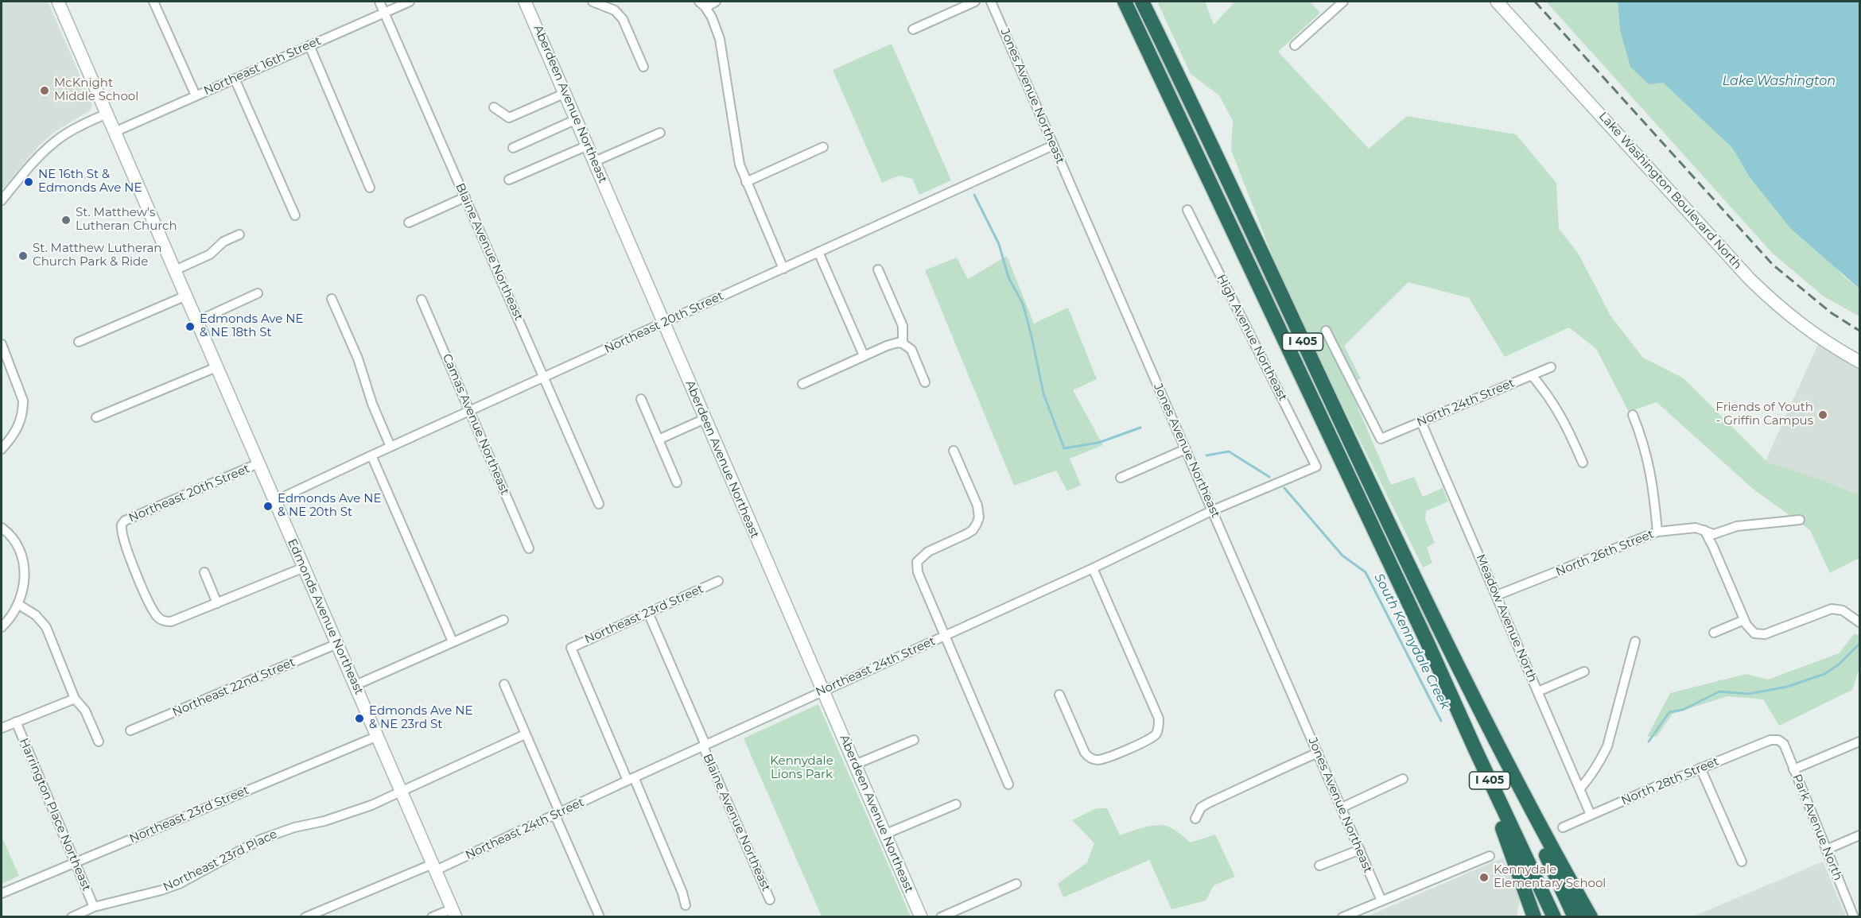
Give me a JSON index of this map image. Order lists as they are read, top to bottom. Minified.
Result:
{"streets":{"highway":["I 405"],"street":["Northeast 16th Street","Jones Avenue Northeast","Aberdeen Avenue Northeast","Lake Washington Boulevard North","Blaine Avenue Northeast","Northeast 20th Street","High Avenue Northeast","North 24th Street","Camas Avenue Northeast","North 26th Street","Northeast 23rd Street","Edmonds Avenue Northeast","Meadow Avenue North","Northeast 24th Street","Northeast 22nd Street","North 28th Street","Harrington Place Northeast","Park Avenue North","Northeast 23rd Place"]},"crossings":[["Northeast 16th Street","Blaine Avenue Northeast"],["Northeast 16th Street","Edmonds Avenue Northeast"],["Jones Avenue Northeast","Northeast 20th Street"],["Jones Avenue Northeast","Northeast 24th Street"],["Aberdeen Avenue Northeast","Northeast 20th Street"],["Aberdeen Avenue Northeast","Northeast 24th Street"],["Blaine Avenue Northeast","Northeast 20th Street"],["Blaine Avenue Northeast","Northeast 23rd Street"],["Blaine Avenue Northeast","Northeast 24th Street"],["Northeast 20th Street","Camas Avenue Northeast"],["Northeast 20th Street","Edmonds Avenue Northeast"],["High Avenue Northeast","Northeast 24th Street"],["North 24th Street","Meadow Avenue North"],["North 26th Street","Meadow Avenue North"],["Northeast 23rd Street","Edmonds Avenue Northeast"],["Northeast 23rd Street","Northeast 24th Street"],["Northeast 23rd Street","Harrington Place Northeast"],["Edmonds Avenue Northeast","Northeast 24th Street"],["Edmonds Avenue Northeast","Northeast 22nd Street"],["Edmonds Avenue Northeast","Northeast 23rd Place"],["Meadow Avenue North","North 28th Street"],["North 28th Street","Park Avenue North"],["Harrington Place Northeast","Northeast 23rd Place"]],"water":["Lake Washington","South Kennydale Creek"],"parks":["Kennydale Lions Park"],"places":["McKnight Middle School","NE 16th St & Edmonds Ave NE","St. Matthew's Lutheran Church","St. Matthew Lutheran Church Park & Ride","Edmonds Ave NE & NE 18th St","Friends of Youth - Griffin Campus","Edmonds Ave NE & NE 20th St","Edmonds Ave NE & NE 23rd St","Kennydale Elementary School"]}
